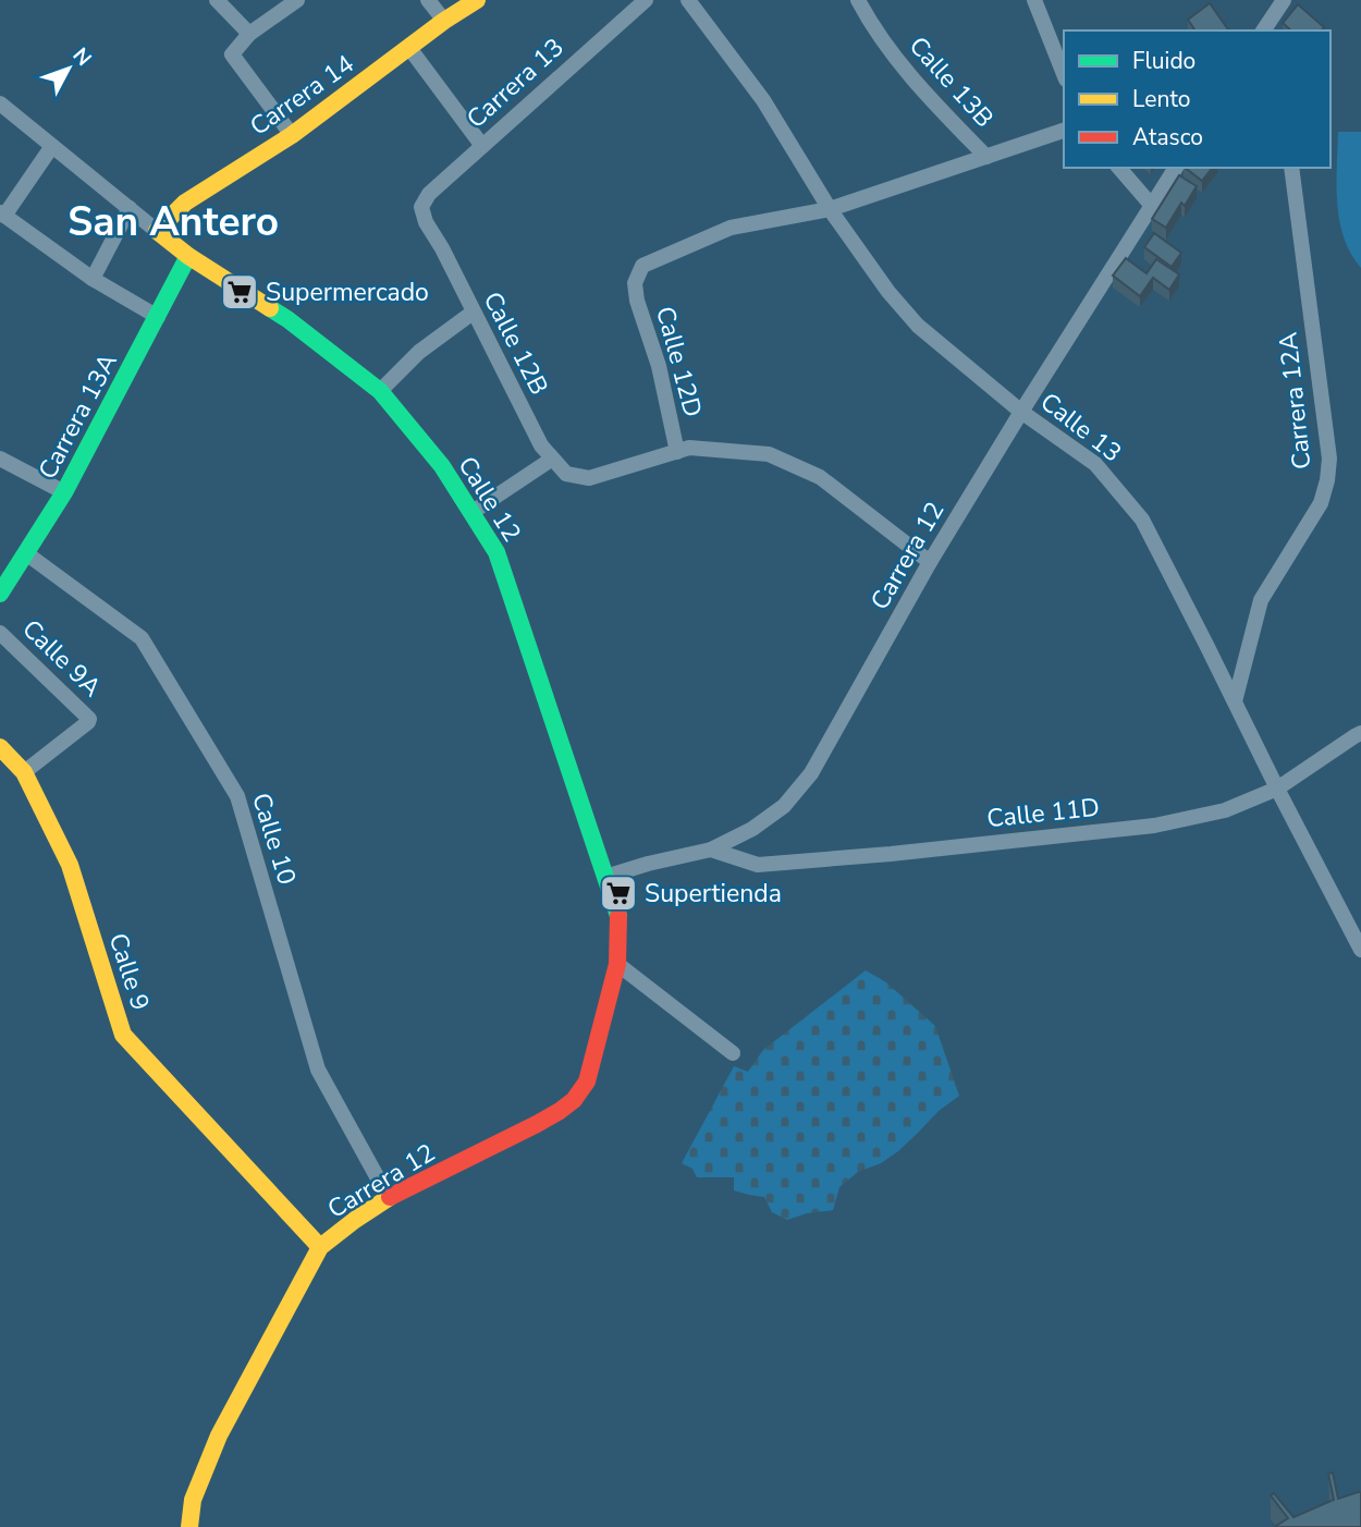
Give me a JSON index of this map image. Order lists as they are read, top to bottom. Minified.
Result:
{"streets":{"street":["Calle 13B","Carrera 13","Carrera 14","Calle 12B","Calle 12D","Carrera 12A","Carrera 13A","Calle 13","Calle 12","Carrera 12","Calle 9A","Calle 11D","Calle 10","Calle 9"]},"crossings":[["Carrera 13","Calle 12B"],["Carrera 14","Calle 12"],["Calle 12D","Calle 13"],["Carrera 12A","Calle 13"],["Carrera 13A","Calle 12"],["Carrera 13A","Calle 10"],["Calle 13","Carrera 12"],["Calle 13","Calle 11D"],["Calle 12","Carrera 12"],["Carrera 12","Calle 11D"],["Carrera 12","Calle 10"],["Carrera 12","Calle 9"],["Calle 9A","Calle 9"]],"districts":["San Antero"],"places":{"supermarket":["Supermercado","Supertienda"]},"legend":["Fluido","Lento","Atasco"],"north":"top right"}
